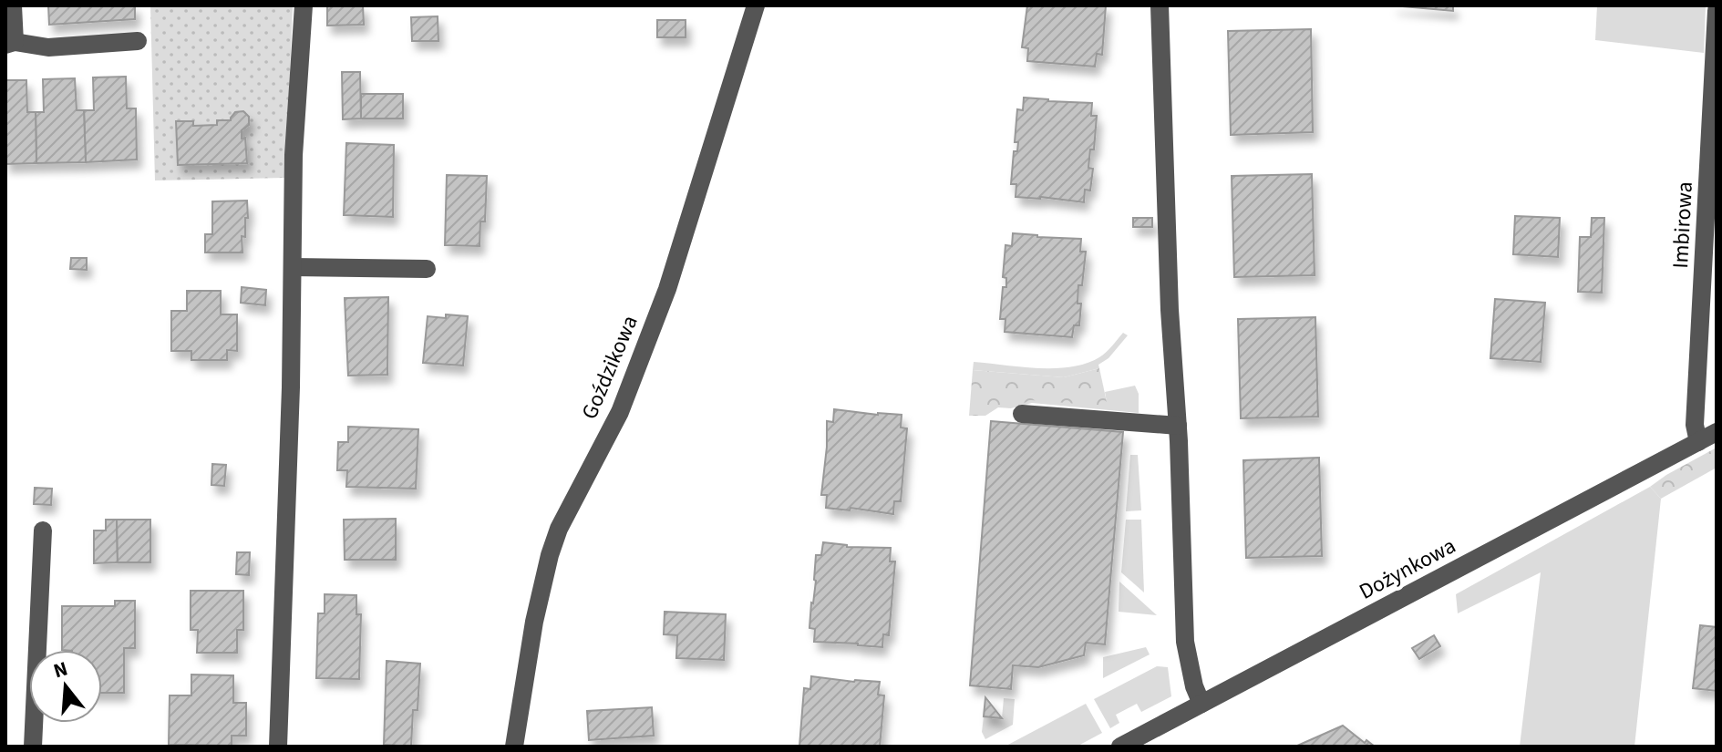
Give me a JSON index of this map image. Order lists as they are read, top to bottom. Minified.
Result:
{"streets":{"street":["Imbirowa","Goździkowa","Dożynkowa"]},"crossings":[["Imbirowa","Dożynkowa"]],"north":"top"}
